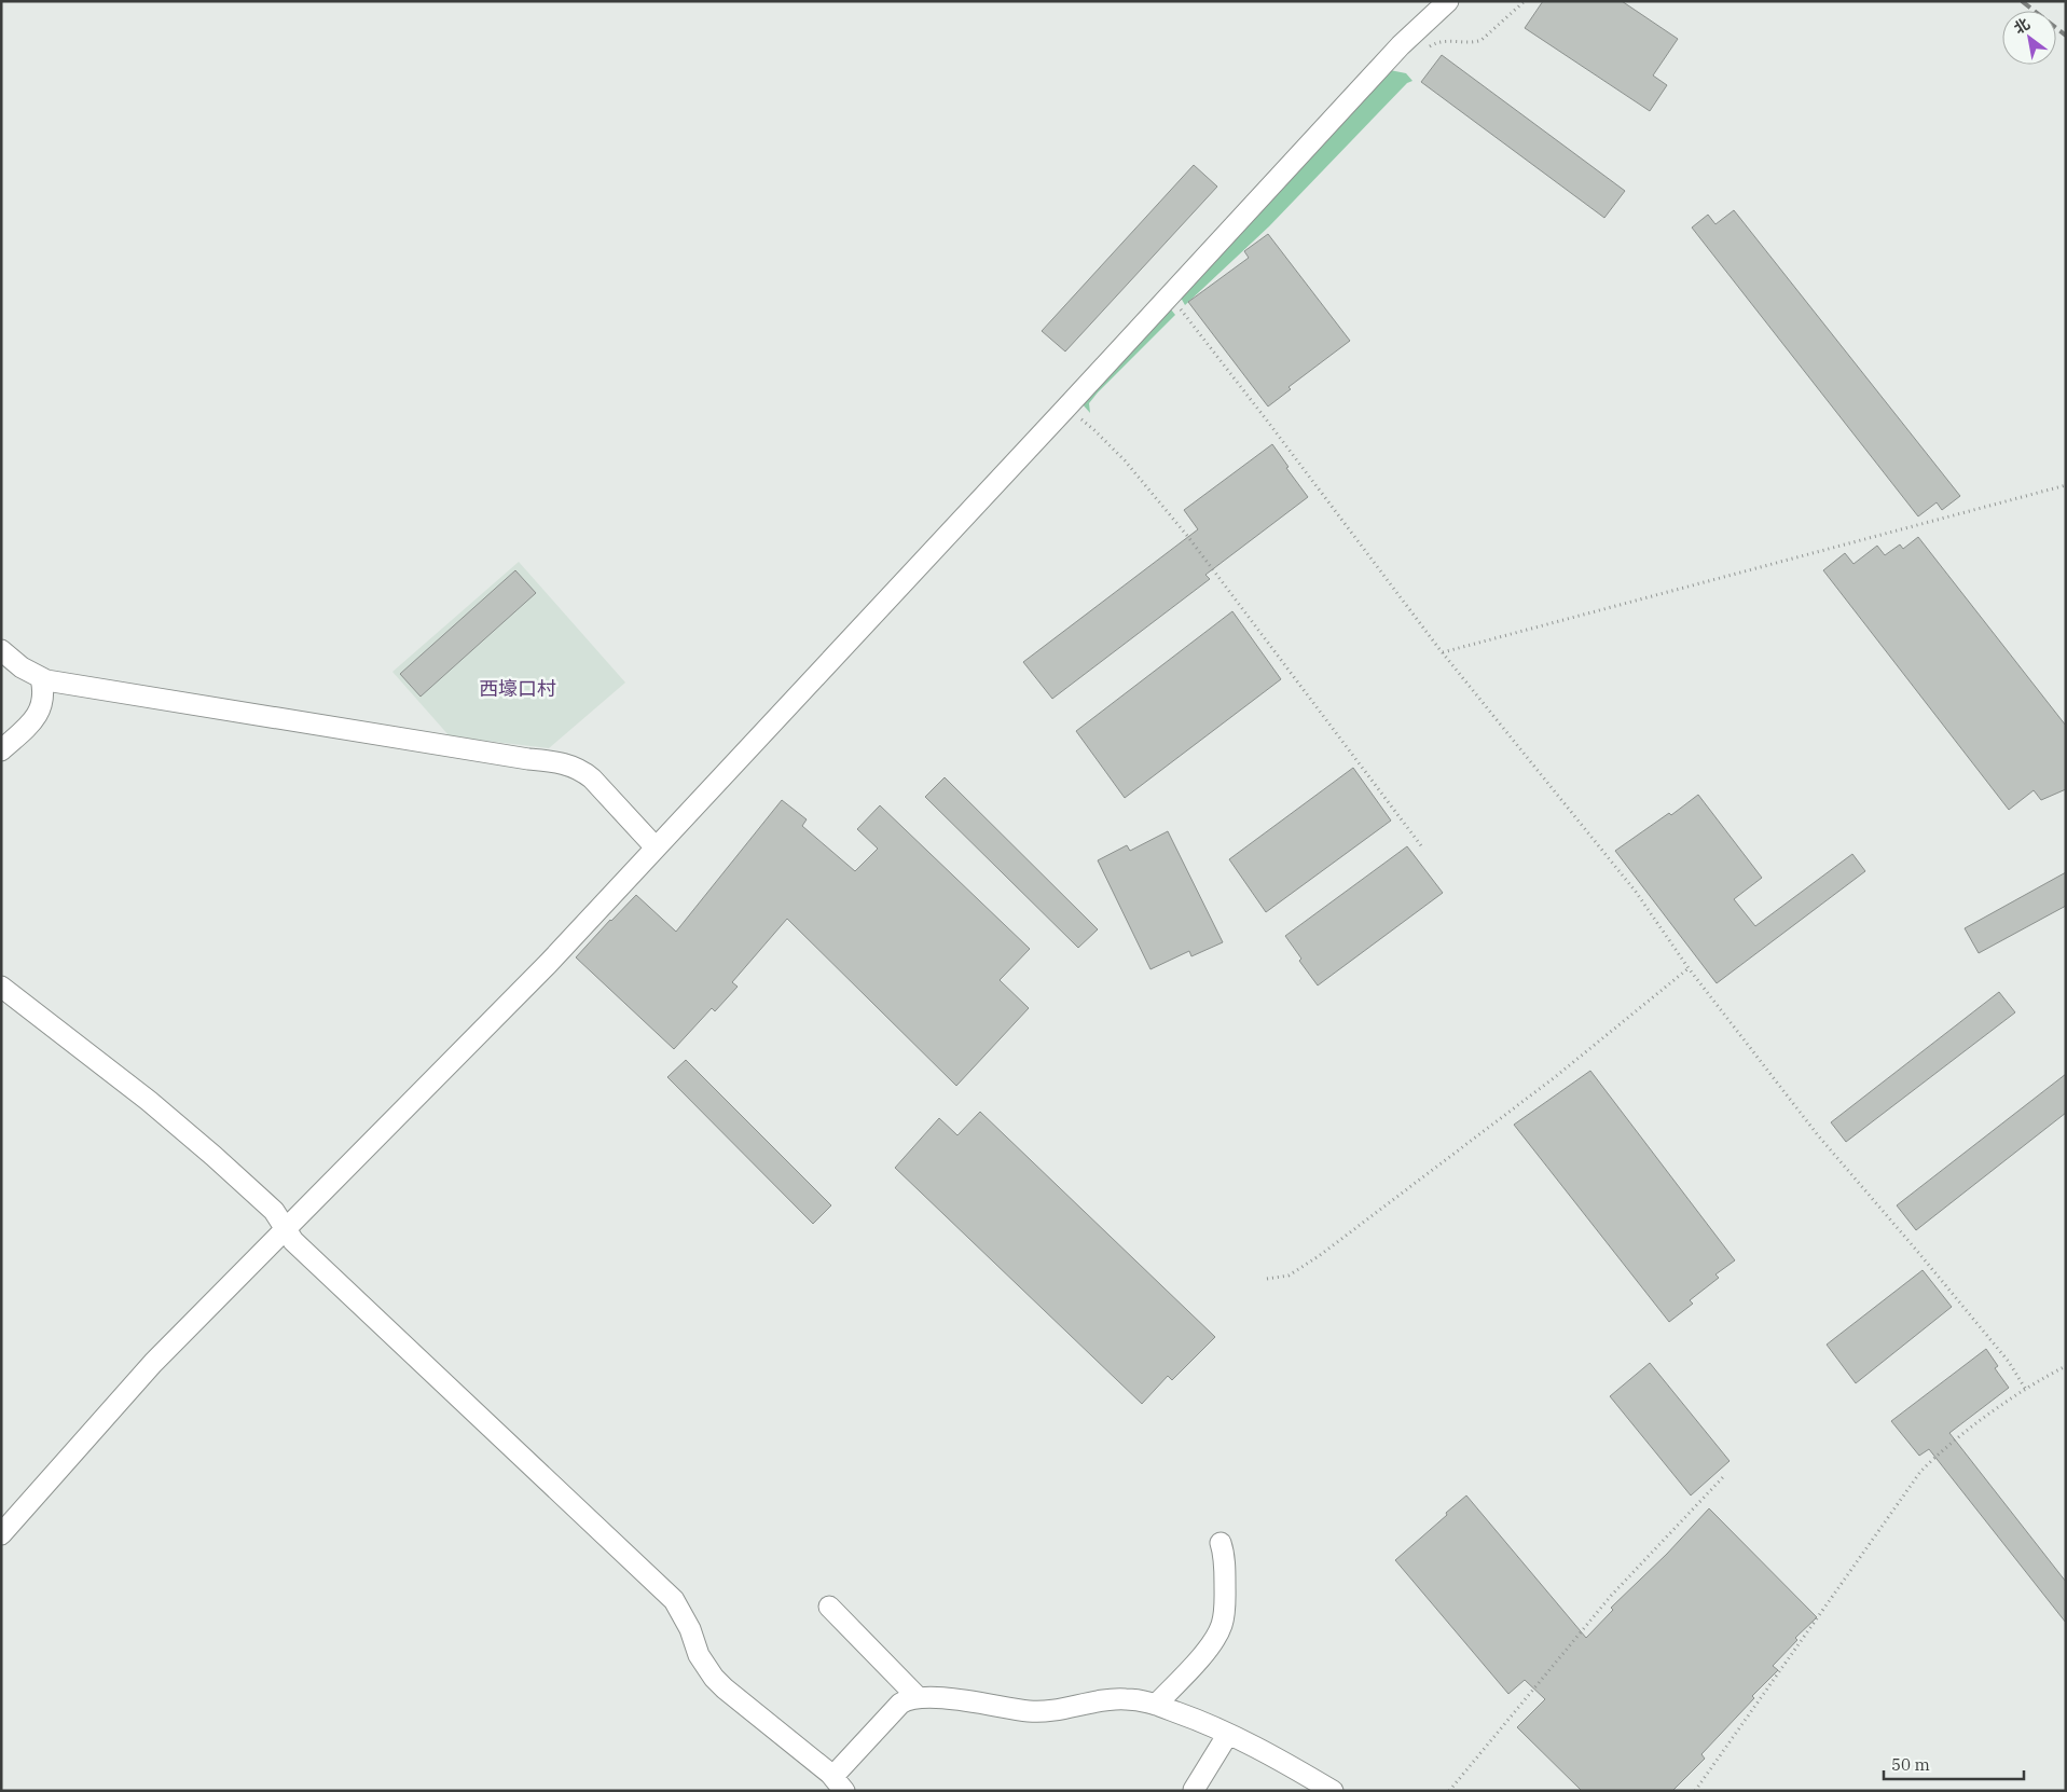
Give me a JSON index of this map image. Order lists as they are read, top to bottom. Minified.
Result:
{"districts":["西壕口村"],"scale_bar":"50 m","north":"top left"}
